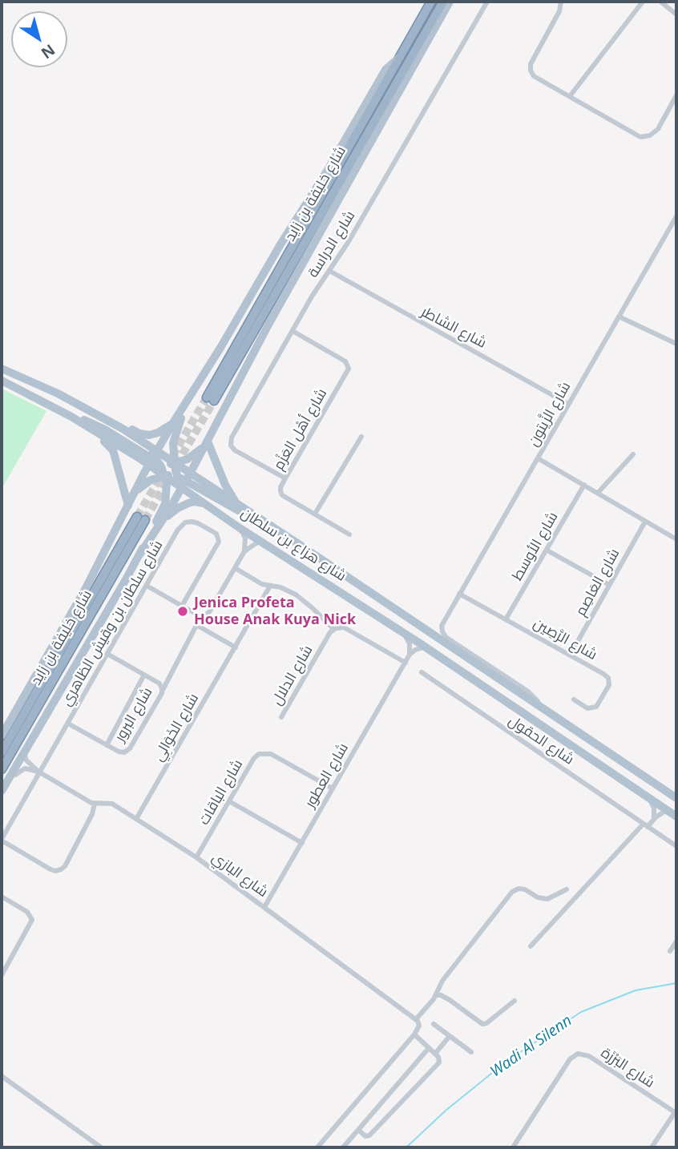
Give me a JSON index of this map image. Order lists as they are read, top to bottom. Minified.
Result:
{"streets":{"highway":["شارع خليفة بن زايد"],"main road":["شارع هزاع بن سلطان"],"street":["شارع الدراسة","شارع الشاطر","شارع الزَّيتون","شارع أهْل العَزْم","شارع الأوسط","شارع العَاصِم","شارع سلطان بن وقيش الظاهري","شارع الرَّصِين","شارع الدلال","شارع البرور","شارع الخَوَالِي","شارع الحقول","شارع العطور","شارع الباقات","شارع البازي","شارع البَرْزَة"]},"crossings":[["شارع الدراسة","شارع الشاطر"],["شارع الدراسة","شارع أهْل العَزْم"],["شارع الشاطر","شارع الزَّيتون"],["شارع الزَّيتون","شارع الرَّصِين"],["شارع الأوسط","شارع الرَّصِين"],["شارع العَاصِم","شارع الرَّصِين"],["شارع سلطان بن وقيش الظاهري","شارع البرور"],["شارع سلطان بن وقيش الظاهري","شارع البازي"],["شارع الخَوَالِي","شارع البازي"],["شارع العطور","شارع الباقات"],["شارع العطور","شارع البازي"],["شارع الباقات","شارع البازي"]],"water":["Wadi Al Silenn"],"places":["Jenica Profeta House Anak Kuya Nick"],"north":"bottom right"}
